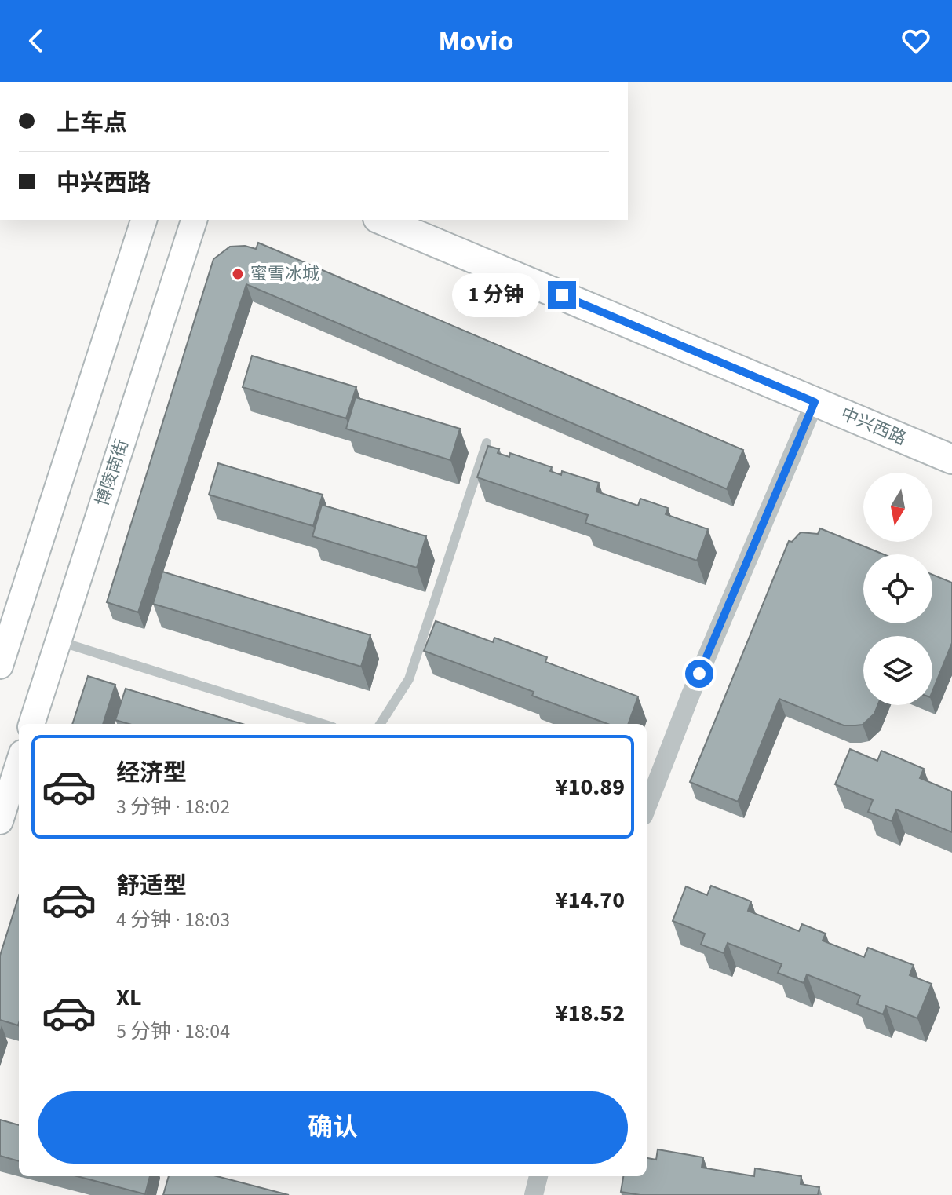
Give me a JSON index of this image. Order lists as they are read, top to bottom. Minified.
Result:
{"streets":{"main road":["中兴西路","博陵南街"]},"places":["蜜雪冰城"],"north":"bottom","page":{"header":"Movio","banner":["上车点","中兴西路"],"bubble":"1 分钟","list":[{"name":"经济型","note":"3 分钟 · 18:02","value":"¥10.89"},{"name":"舒适型","note":"4 分钟 · 18:03","value":"¥14.70"},{"name":"XL","note":"5 分钟 · 18:04","value":"¥18.52"}],"buttons":"确认"}}
